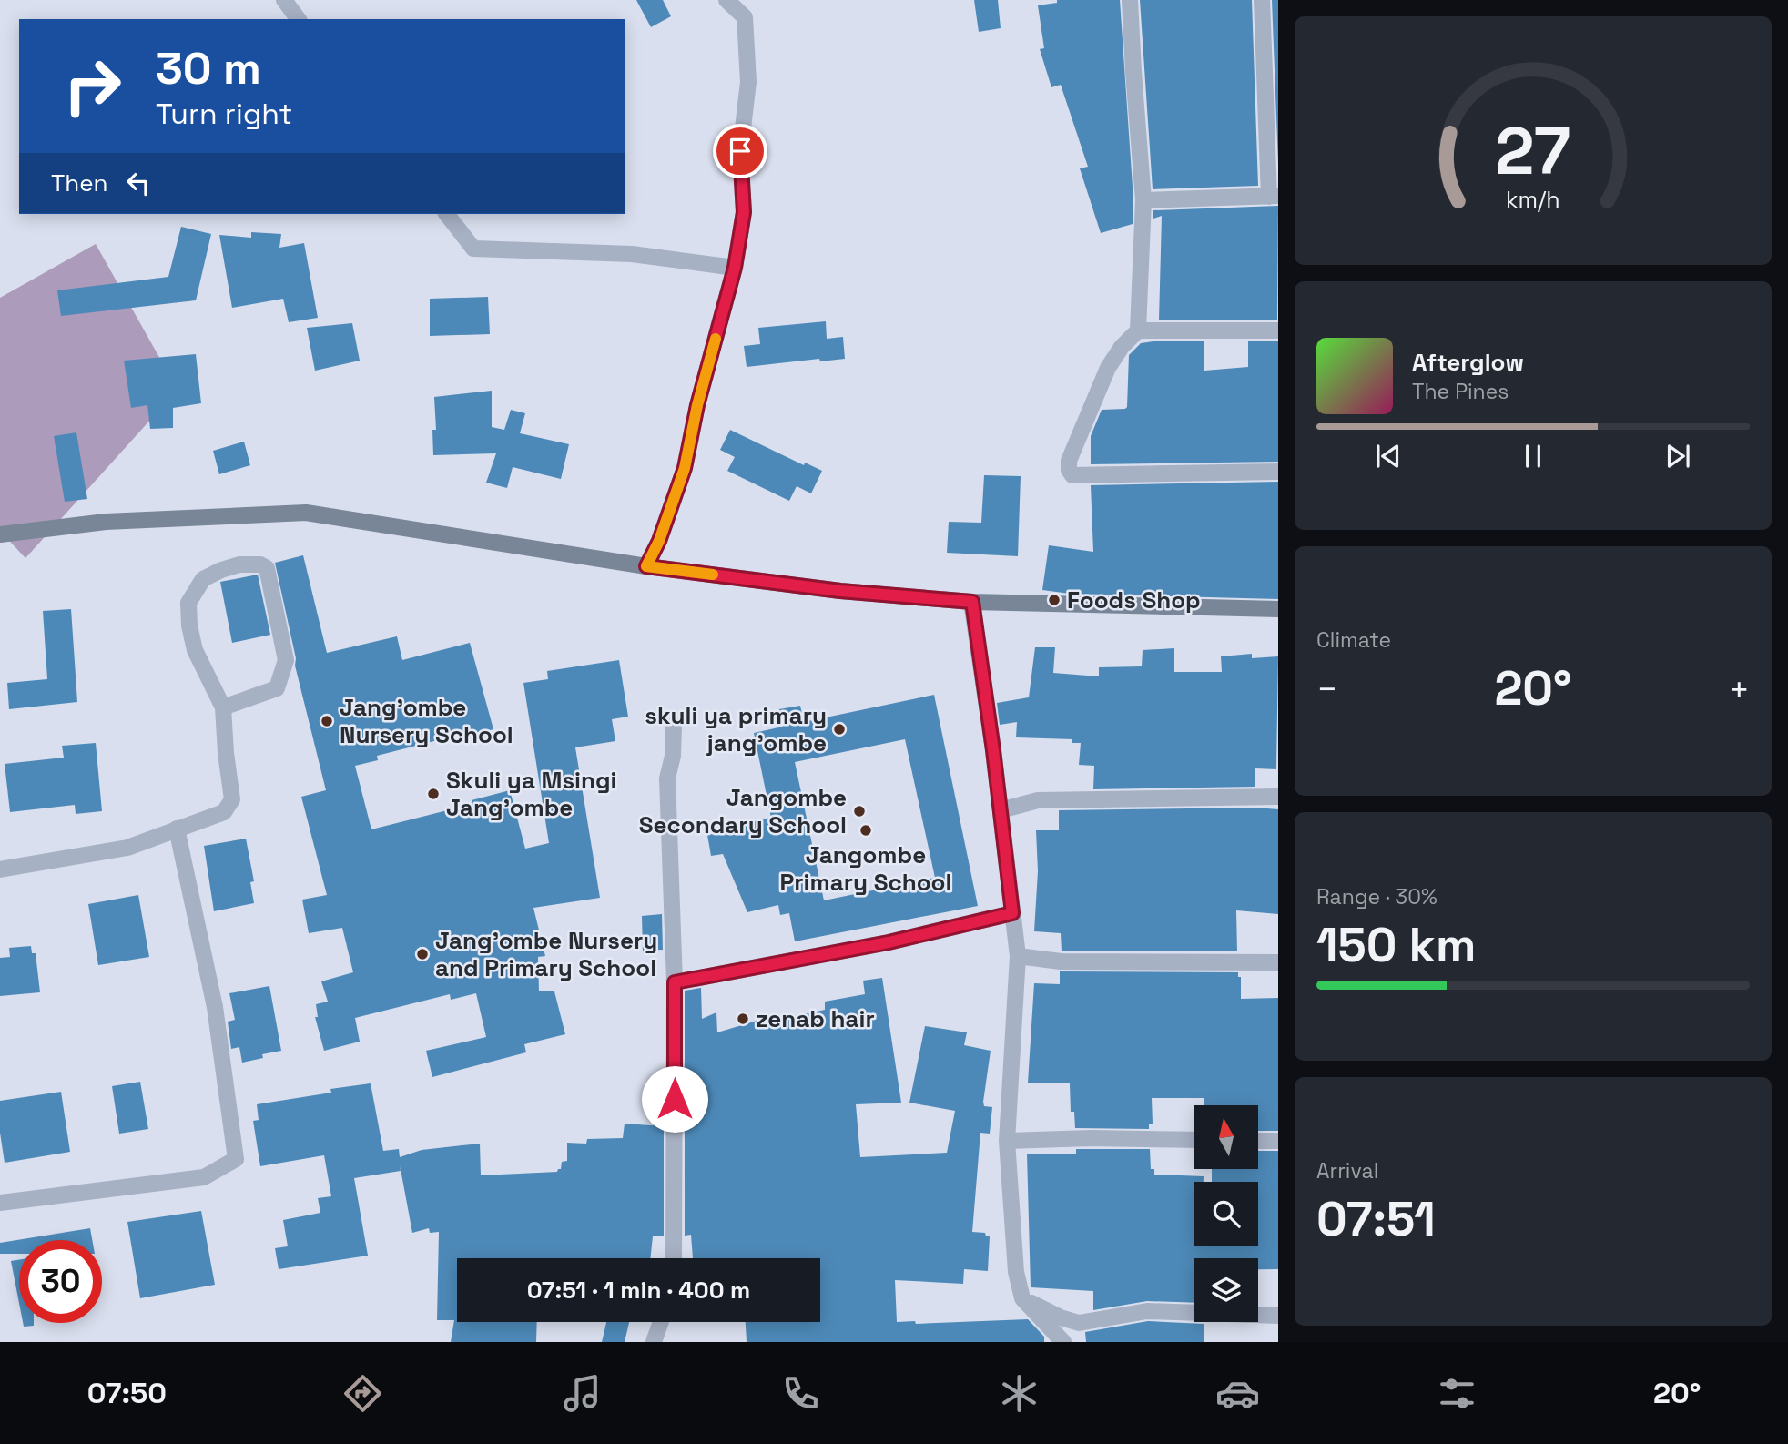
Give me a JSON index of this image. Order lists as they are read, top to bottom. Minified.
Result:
{"places":["Foods Shop","Jang'ombe Nursery School","skuli ya primary jang'ombe","Skuli ya Msingi Jang'ombe","Jangombe Secondary School","Jangombe Primary School","Jang'ombe Nursery and Primary School","zenab hair"],"north":"top","page":{"turn":["30 m","Turn right"],"then":"Then","song":["Afterglow","The Pines"],"tile":["Climate",["Range · 30%","150 km"],["Arrival","07:51"]],"heat":["−","20°","+"],"limit":"30","trip":"07:51 · 1 min · 400 m","tabs":["07:50","20°"],"gauge":["27","km/h"]}}
